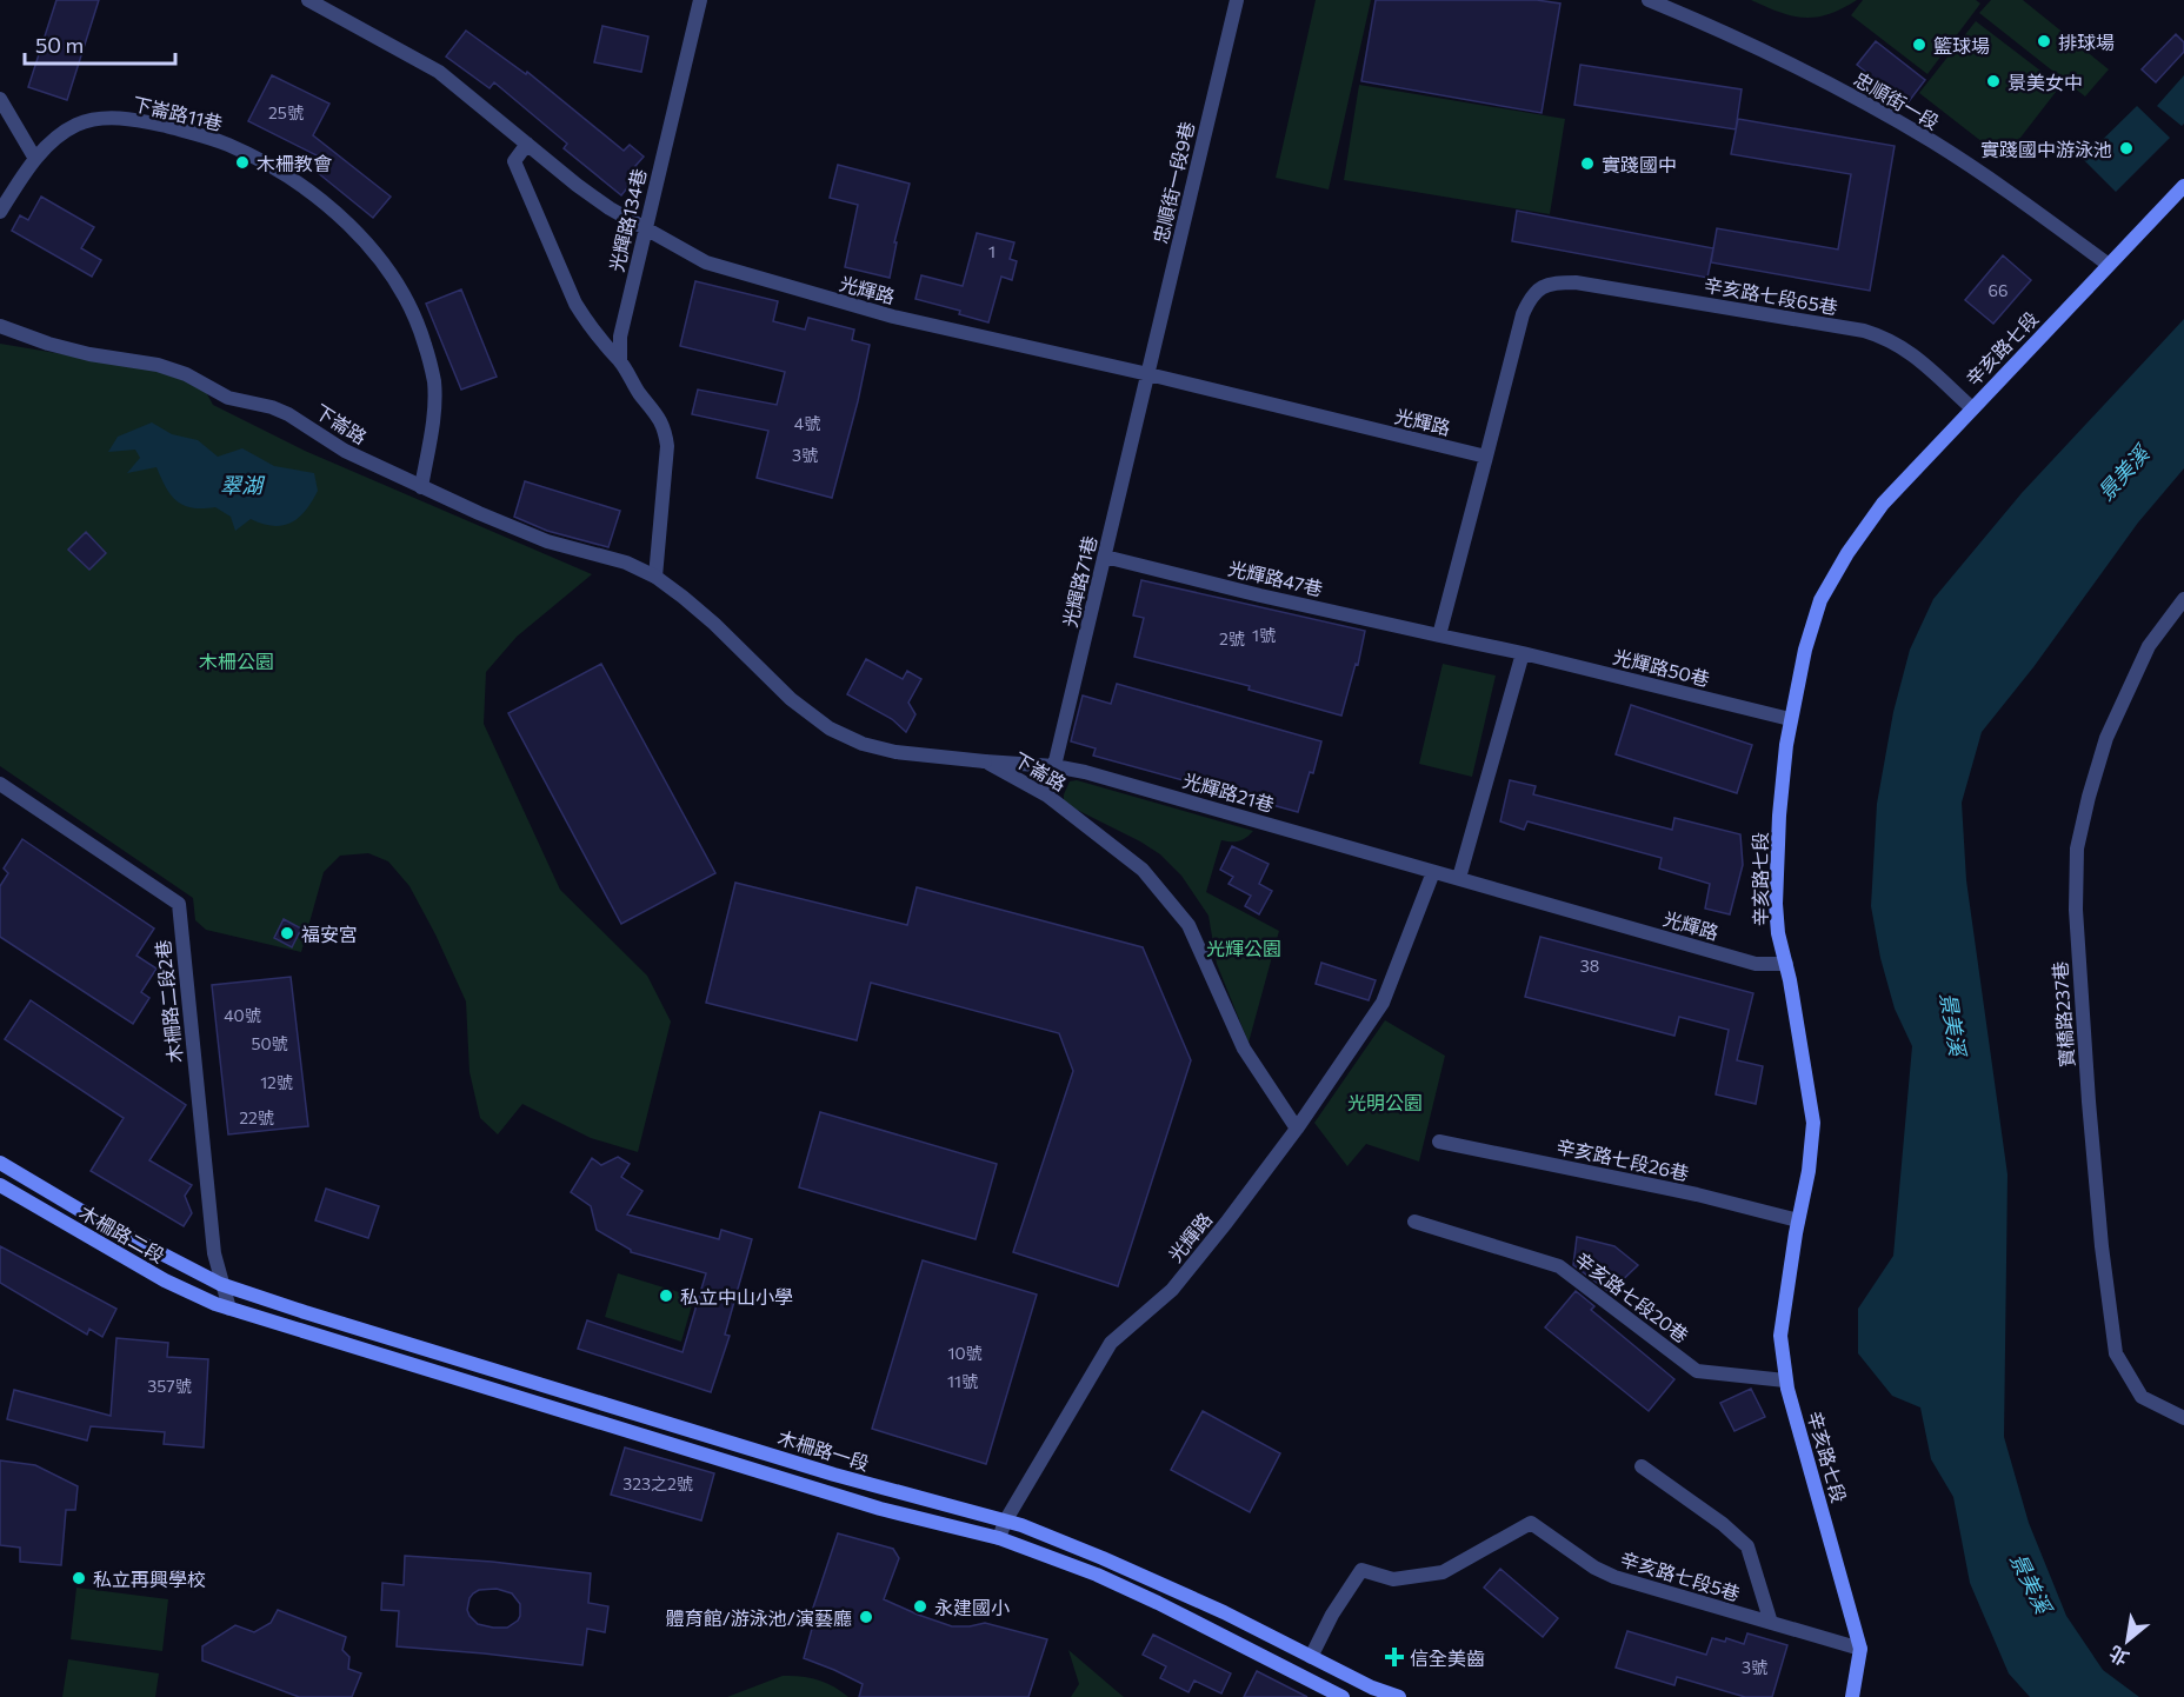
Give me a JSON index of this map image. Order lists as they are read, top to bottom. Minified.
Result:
{"streets":{"main road":["辛亥路七段","木柵路二段","木柵路一段"],"street":["忠順街一段","下崙路11巷","忠順街一段9巷","光輝路134巷","光輝路","辛亥路七段65巷","下崙路","光輝路47巷","光輝路71巷","光輝路50巷","光輝路21巷","木柵路二段2巷","寶橋路237巷","辛亥路七段26巷","辛亥路七段20巷","辛亥路七段5巷"]},"crossings":[["忠順街一段","辛亥路七段"],["下崙路11巷","下崙路"],["忠順街一段9巷","光輝路"],["忠順街一段9巷","光輝路71巷"],["光輝路134巷","光輝路"],["光輝路","辛亥路七段65巷"],["光輝路","辛亥路七段"],["光輝路","下崙路"],["光輝路","光輝路71巷"],["光輝路","光輝路21巷"],["光輝路","木柵路一段"],["辛亥路七段65巷","辛亥路七段"],["辛亥路七段","光輝路50巷"],["辛亥路七段","辛亥路七段26巷"],["辛亥路七段","辛亥路七段20巷"],["辛亥路七段","辛亥路七段5巷"],["下崙路","光輝路71巷"],["下崙路","光輝路21巷"],["光輝路47巷","光輝路71巷"],["光輝路71巷","光輝路21巷"],["木柵路二段2巷","木柵路二段"],["木柵路二段2巷","木柵路一段"],["木柵路二段","木柵路一段"],["木柵路一段","辛亥路七段5巷"]],"water":["景美溪","翠湖"],"parks":["木柵公園","光輝公園","光明公園"],"places":{"other":["排球場","籃球場","景美女中","實踐國中游泳池","木柵教會","實踐國中","福安宮","私立中山小學","私立再興學校","永建國小","體育館/游泳池/演藝廳"],"health":["信全美齒"]},"house_numbers":["25號","1","66","4號","3號","1號","2號","38","40號","50號","12號","22號","10號","11號","357號","323之2號","3號"],"scale_bar":"50 m","north":"bottom left"}
